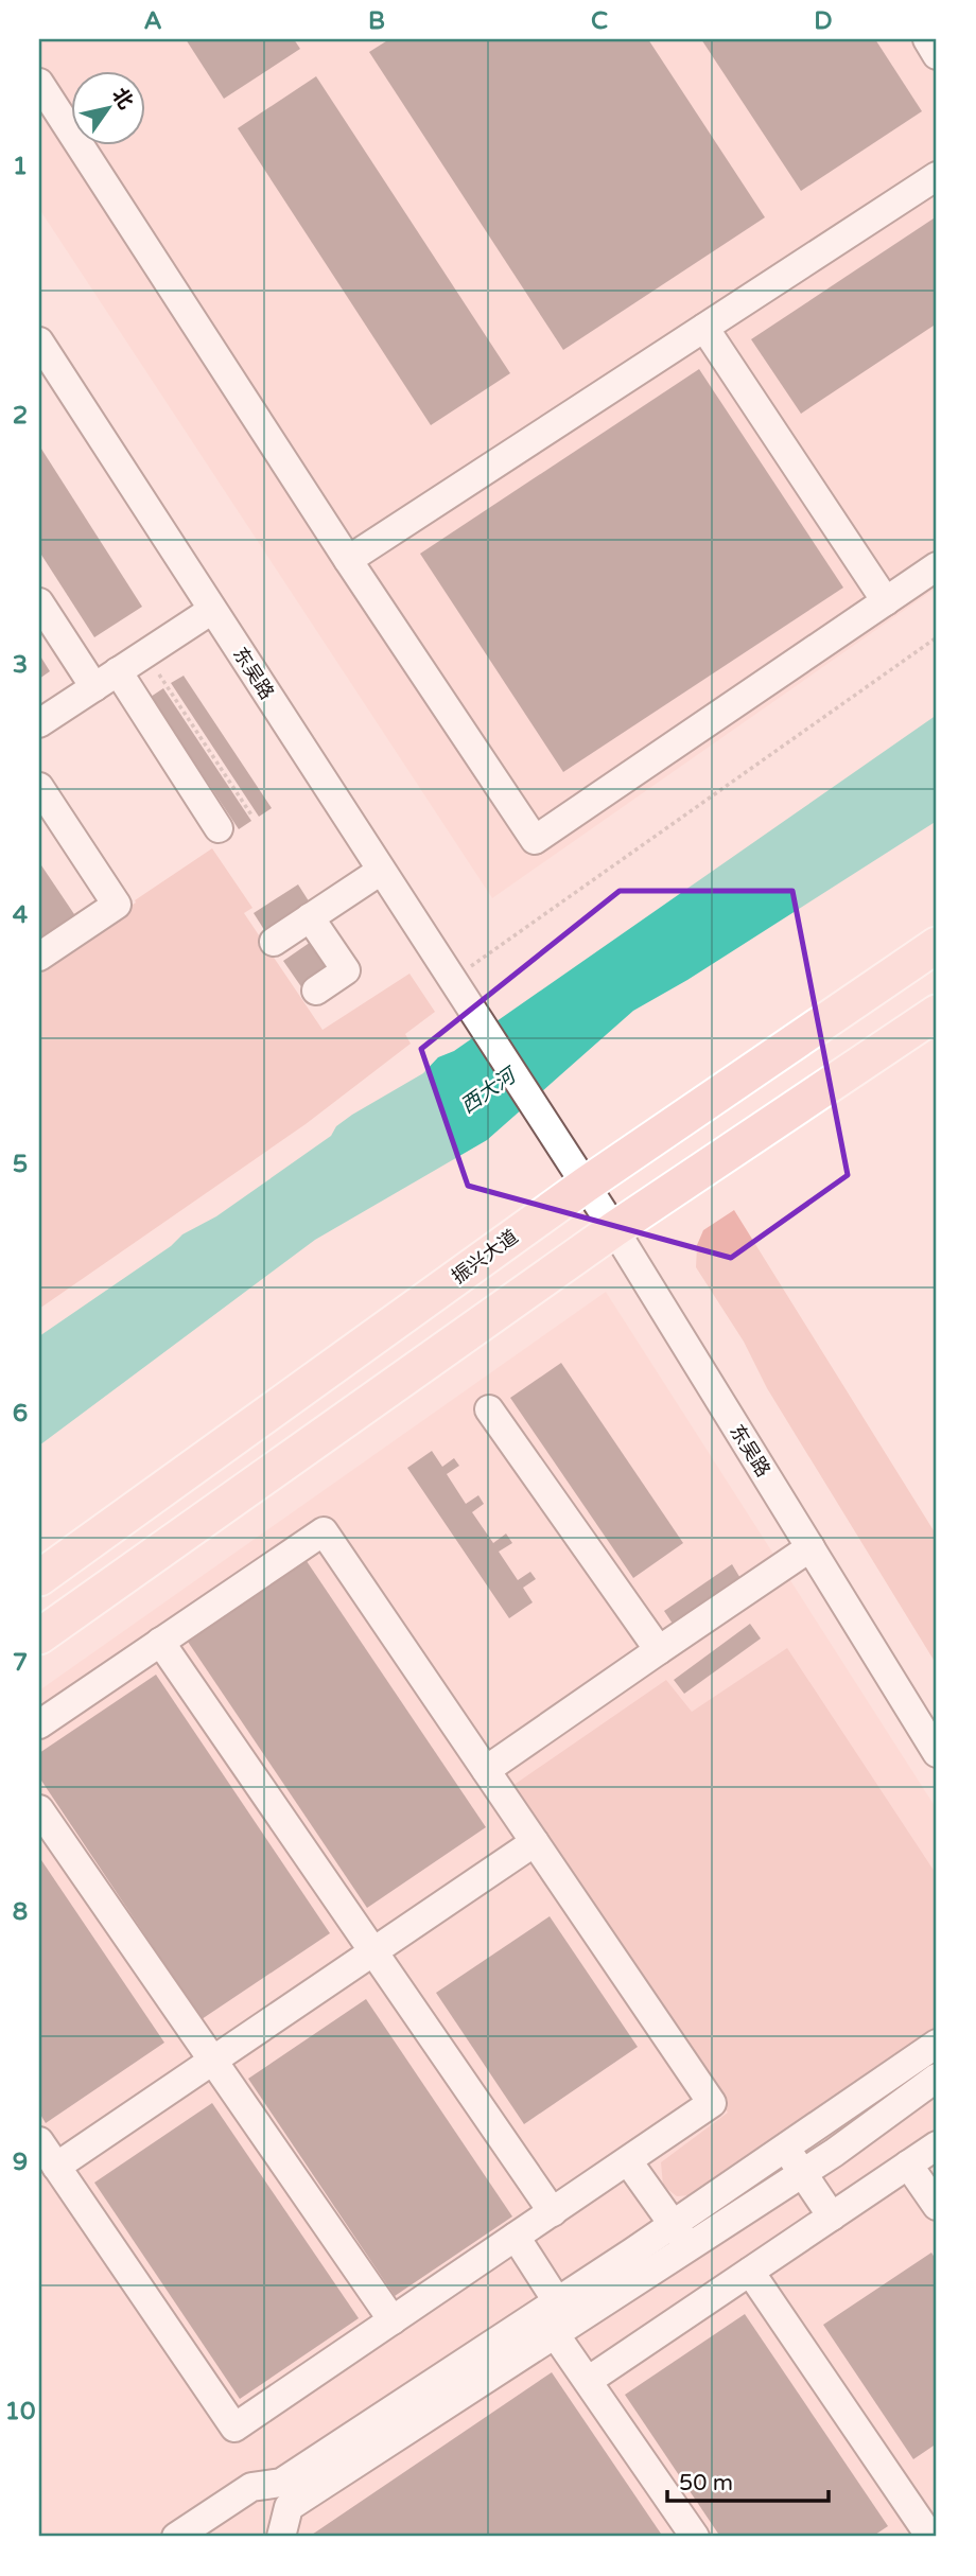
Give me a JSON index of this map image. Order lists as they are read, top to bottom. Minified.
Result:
{"streets":{"main road":["振兴大道"],"street":["东吴路"]},"crossings":[["东吴路","振兴大道"]],"water":["西大河"],"scale_bar":"50 m","north":"top right","grid":{"columns":["A","B","C","D"],"rows":["1","2","3","4","5","6","7","8","9","10"]}}
